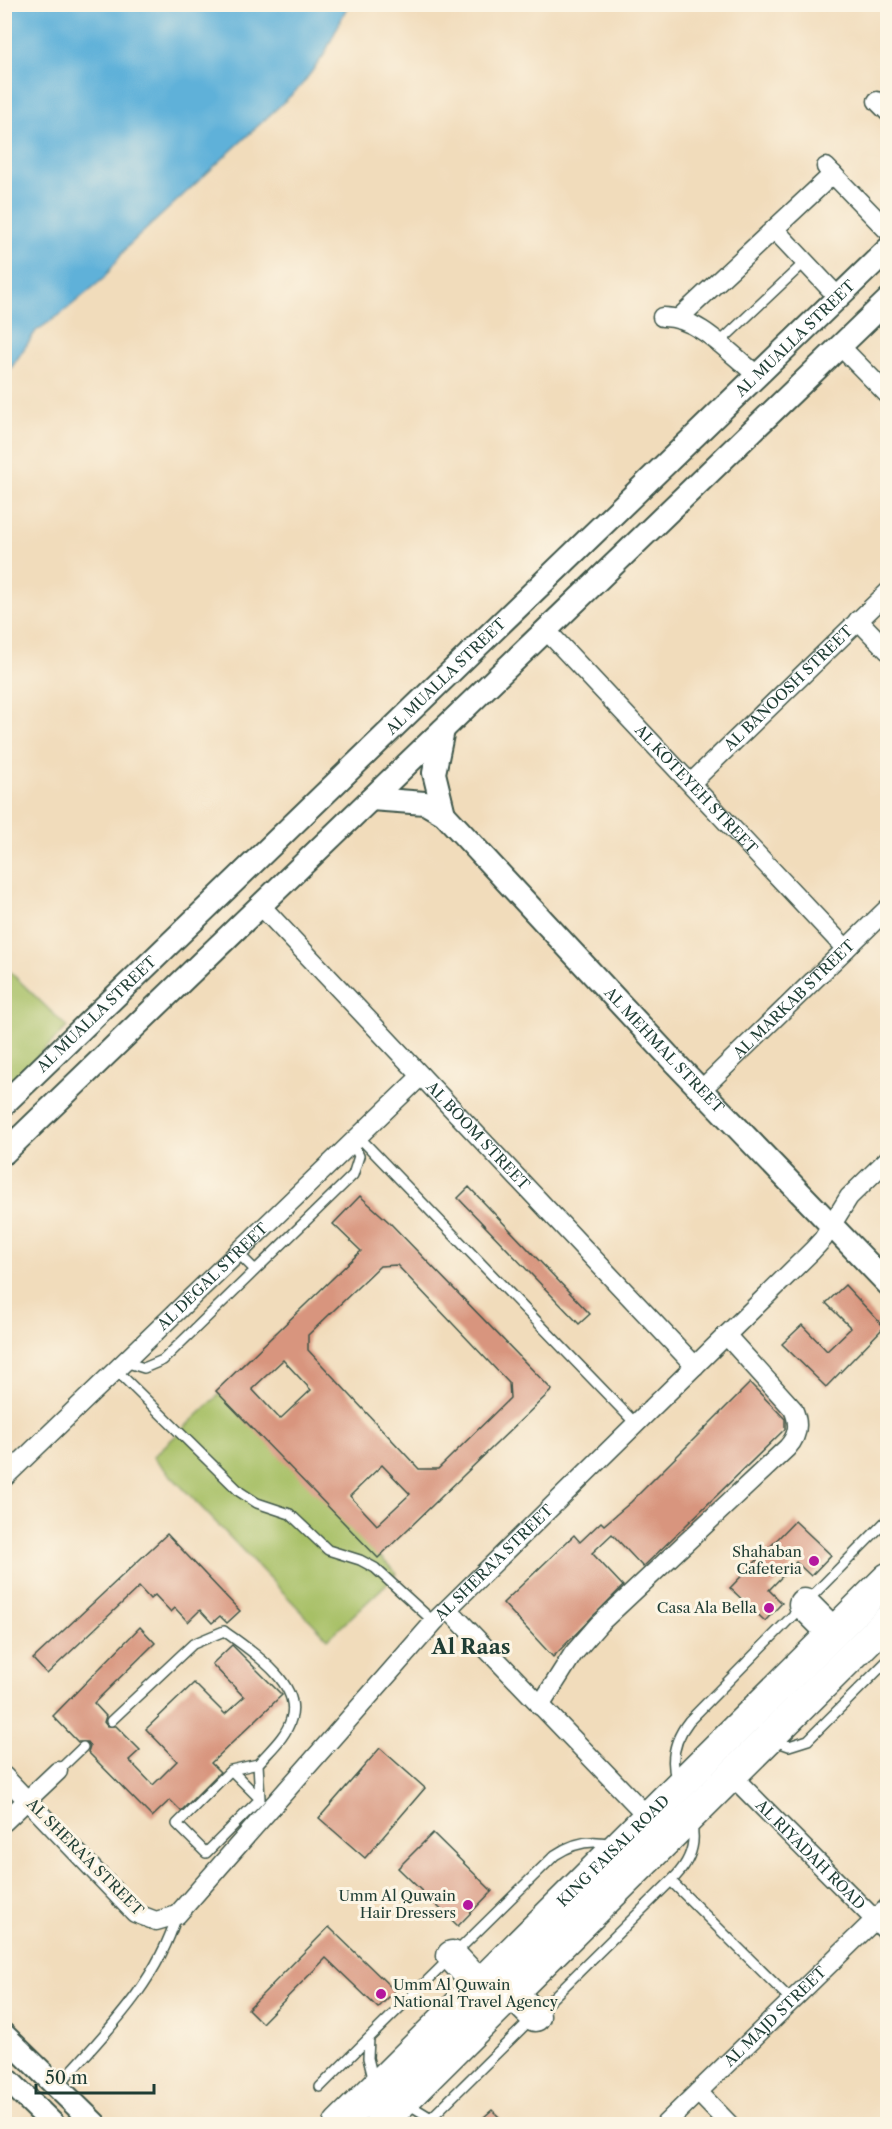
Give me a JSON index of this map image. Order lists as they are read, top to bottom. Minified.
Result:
{"streets":{"main road":["KING FAISAL ROAD"],"street":["AL MUALLA STREET","AL BANOOSH STREET","AL KOTEYEH STREET","AL MARKAB STREET","AL MEHMAL STREET","AL BOOM STREET","AL DEGAL STREET","AL SHERA'A STREET","AL RIYADAH ROAD","AL MAJD STREET"]},"crossings":[["AL BANOOSH STREET","AL KOTEYEH STREET"],["AL KOTEYEH STREET","AL MARKAB STREET"],["AL MARKAB STREET","AL MEHMAL STREET"],["AL MEHMAL STREET","AL SHERA'A STREET"],["AL BOOM STREET","AL DEGAL STREET"],["AL BOOM STREET","AL SHERA'A STREET"],["KING FAISAL ROAD","AL RIYADAH ROAD"],["AL RIYADAH ROAD","AL MAJD STREET"]],"districts":["Al Raas"],"places":["Shahaban Cafeteria","Casa Ala Bella","Umm Al Quwain Hair Dressers","Umm Al Quwain National Travel Agency"],"scale_bar":"50 m"}
